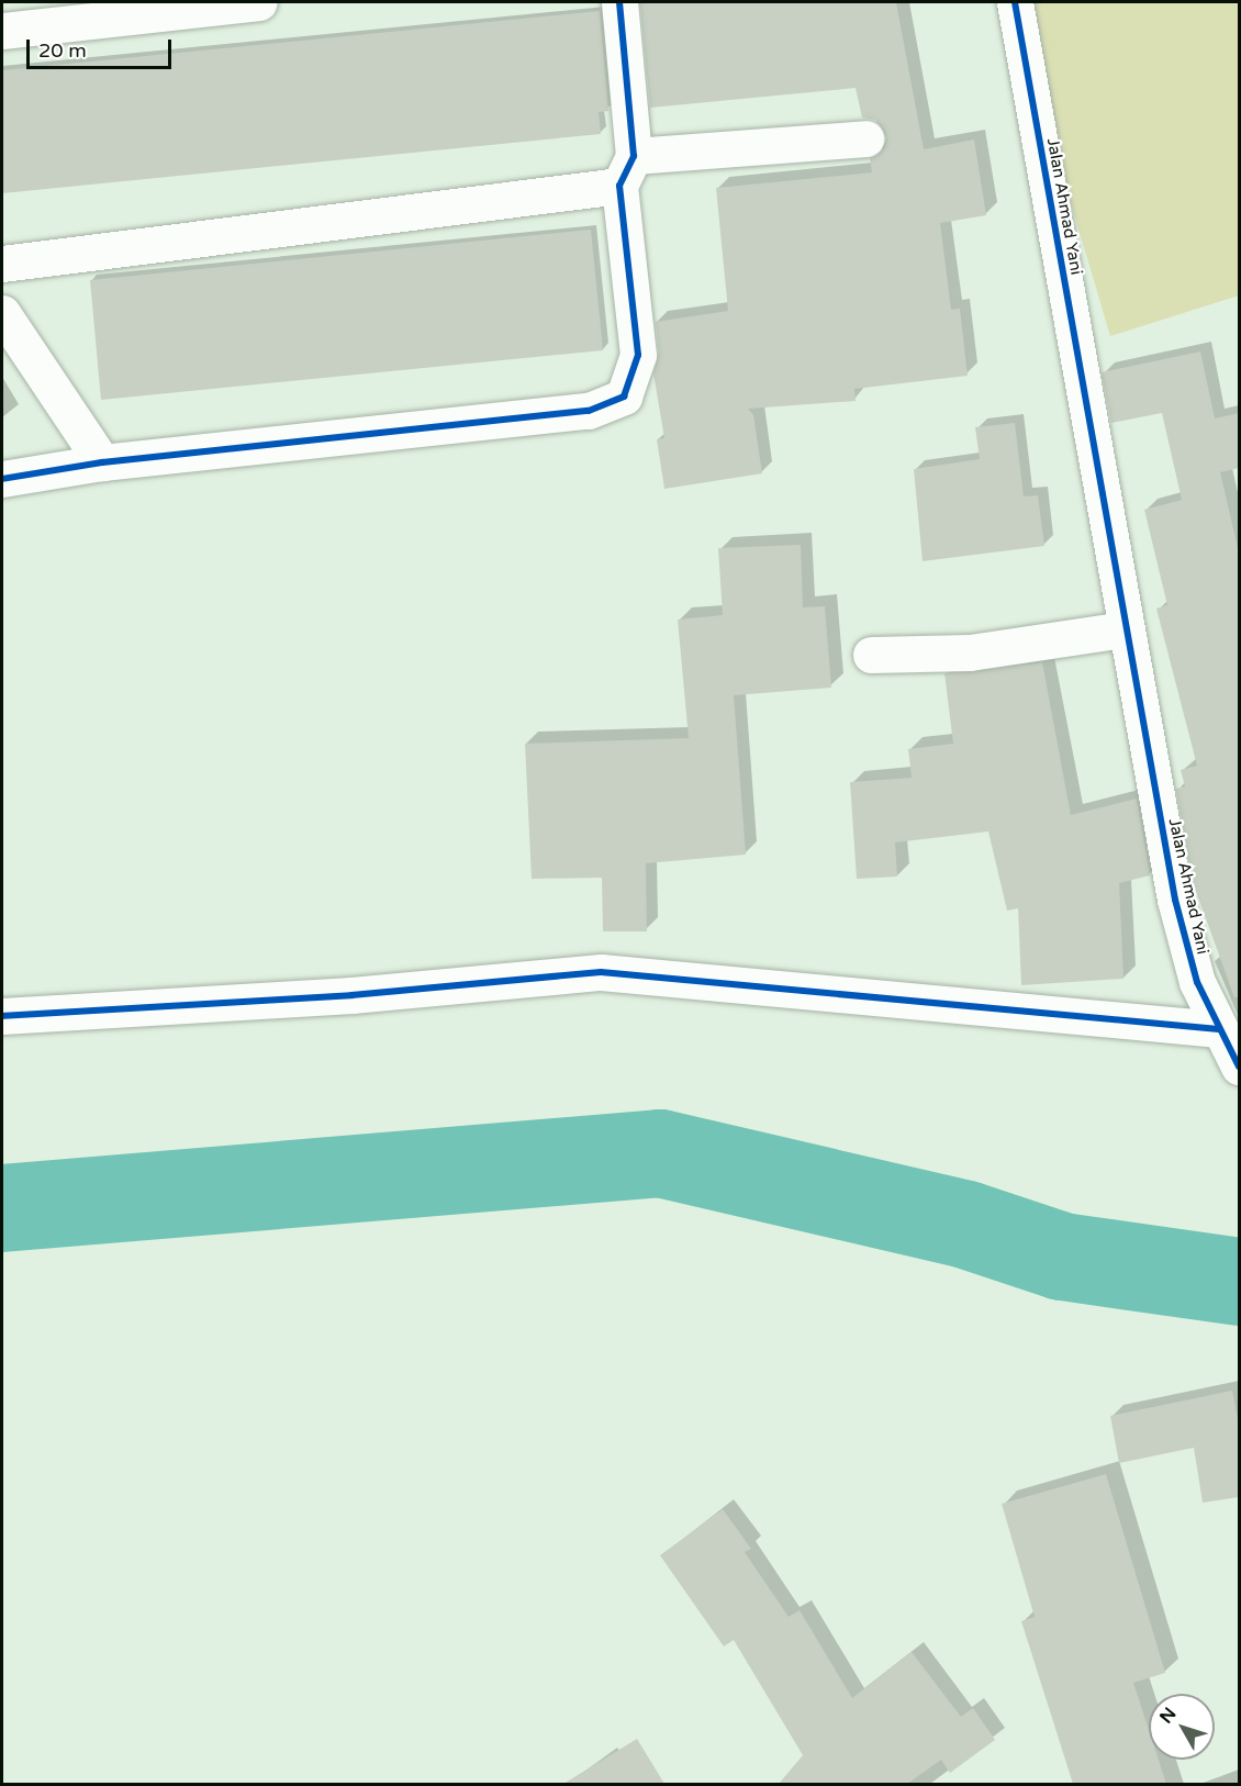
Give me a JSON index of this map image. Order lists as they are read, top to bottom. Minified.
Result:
{"streets":{"street":["Jalan Ahmad Yani"]},"scale_bar":"20 m","north":"top left"}
